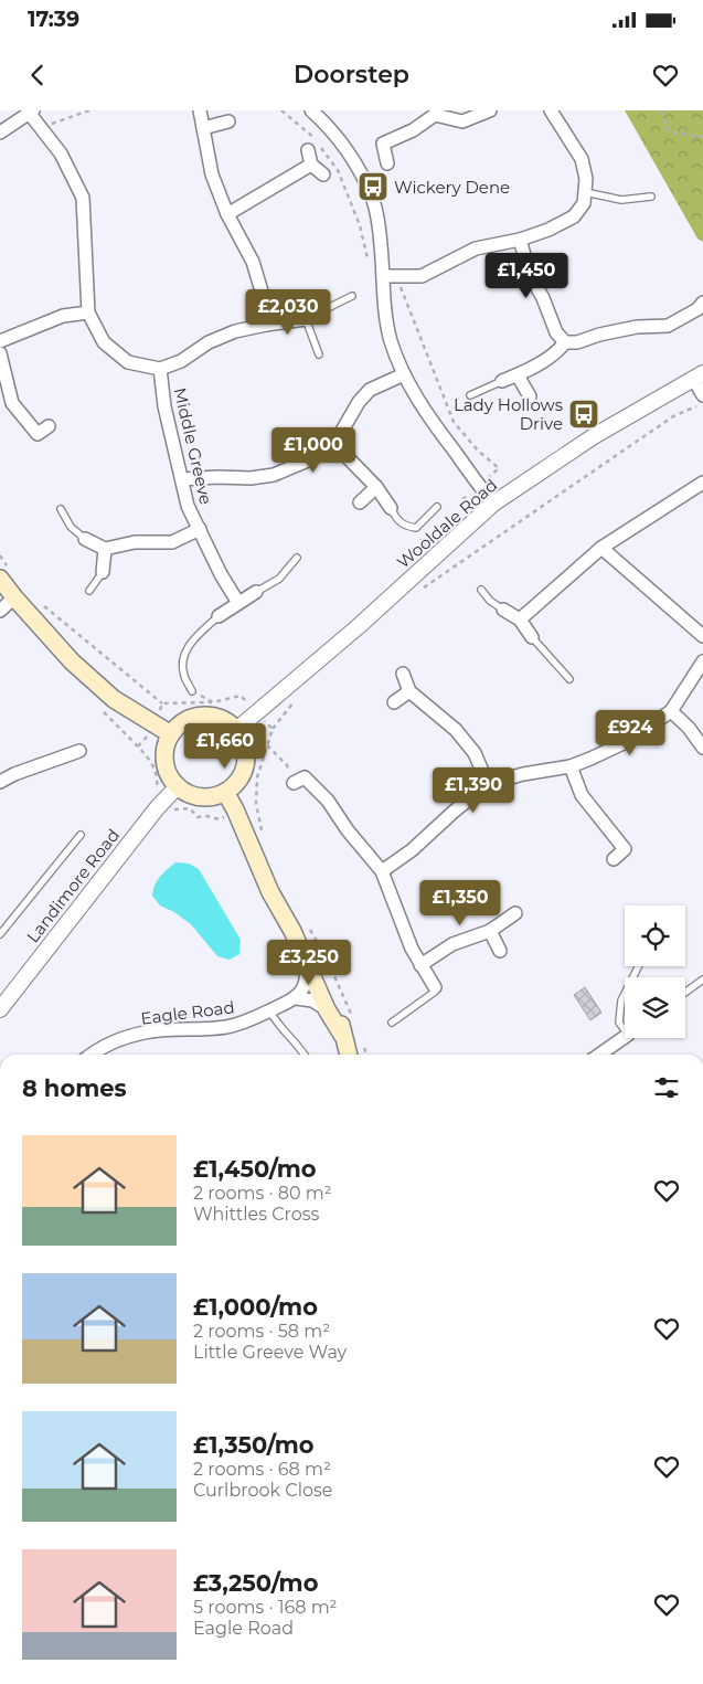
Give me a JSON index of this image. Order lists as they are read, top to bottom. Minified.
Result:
{"streets":{"street":["Middle Greeve","Wooldale Road","Landimore Road","Eagle Road"]},"crossings":[["Wooldale Road","Landimore Road"]],"places":{"bus stop":["Wickery Dene","Lady Hollows Drive"]},"page":{"status":"17:39","header":"Doorstep","price":["£1,450","£2,030","£1,000","£924","£1,660","£1,390","£1,350","£3,250"],"heading":"8 homes","list":[{"name":"£1,450/mo","note":"2 rooms · 80 m² · Whittles Cross"},{"name":"£1,000/mo","note":"2 rooms · 58 m² · Little Greeve Way"},{"name":"£1,350/mo","note":"2 rooms · 68 m² · Curlbrook Close"},{"name":"£3,250/mo","note":"5 rooms · 168 m² · Eagle Road"}]}}
